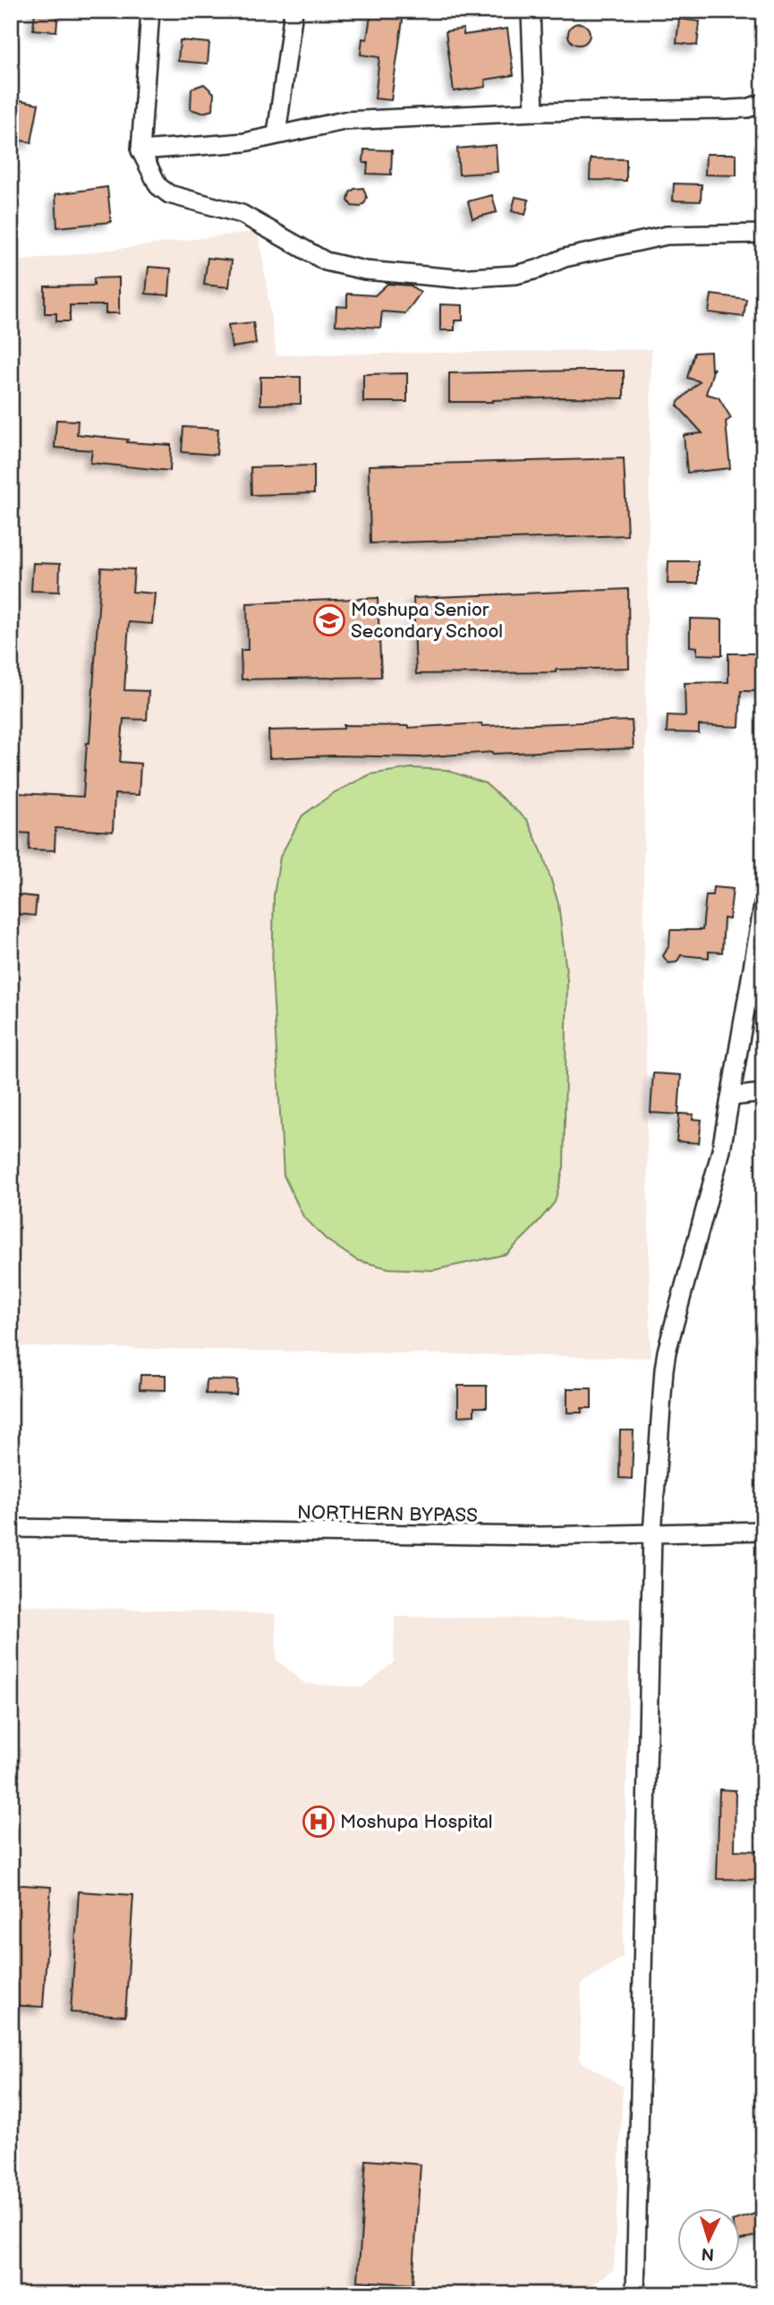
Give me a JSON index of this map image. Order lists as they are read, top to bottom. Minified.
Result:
{"streets":{"street":["NORTHERN BYPASS"]},"places":{"school or university":["Moshupa Senior Secondary School"],"hospital":["Moshupa Hospital"]},"north":"bottom"}
